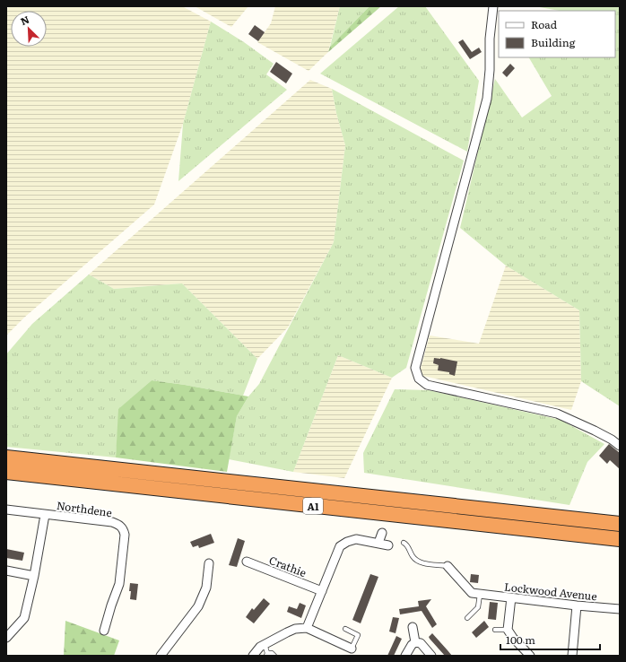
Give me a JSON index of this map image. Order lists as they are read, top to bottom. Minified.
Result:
{"streets":{"highway":["A1"],"street":["Northdene","Crathie","Lockwood Avenue"]},"legend":["Road","Building"],"scale_bar":"100 m","north":"top left"}
